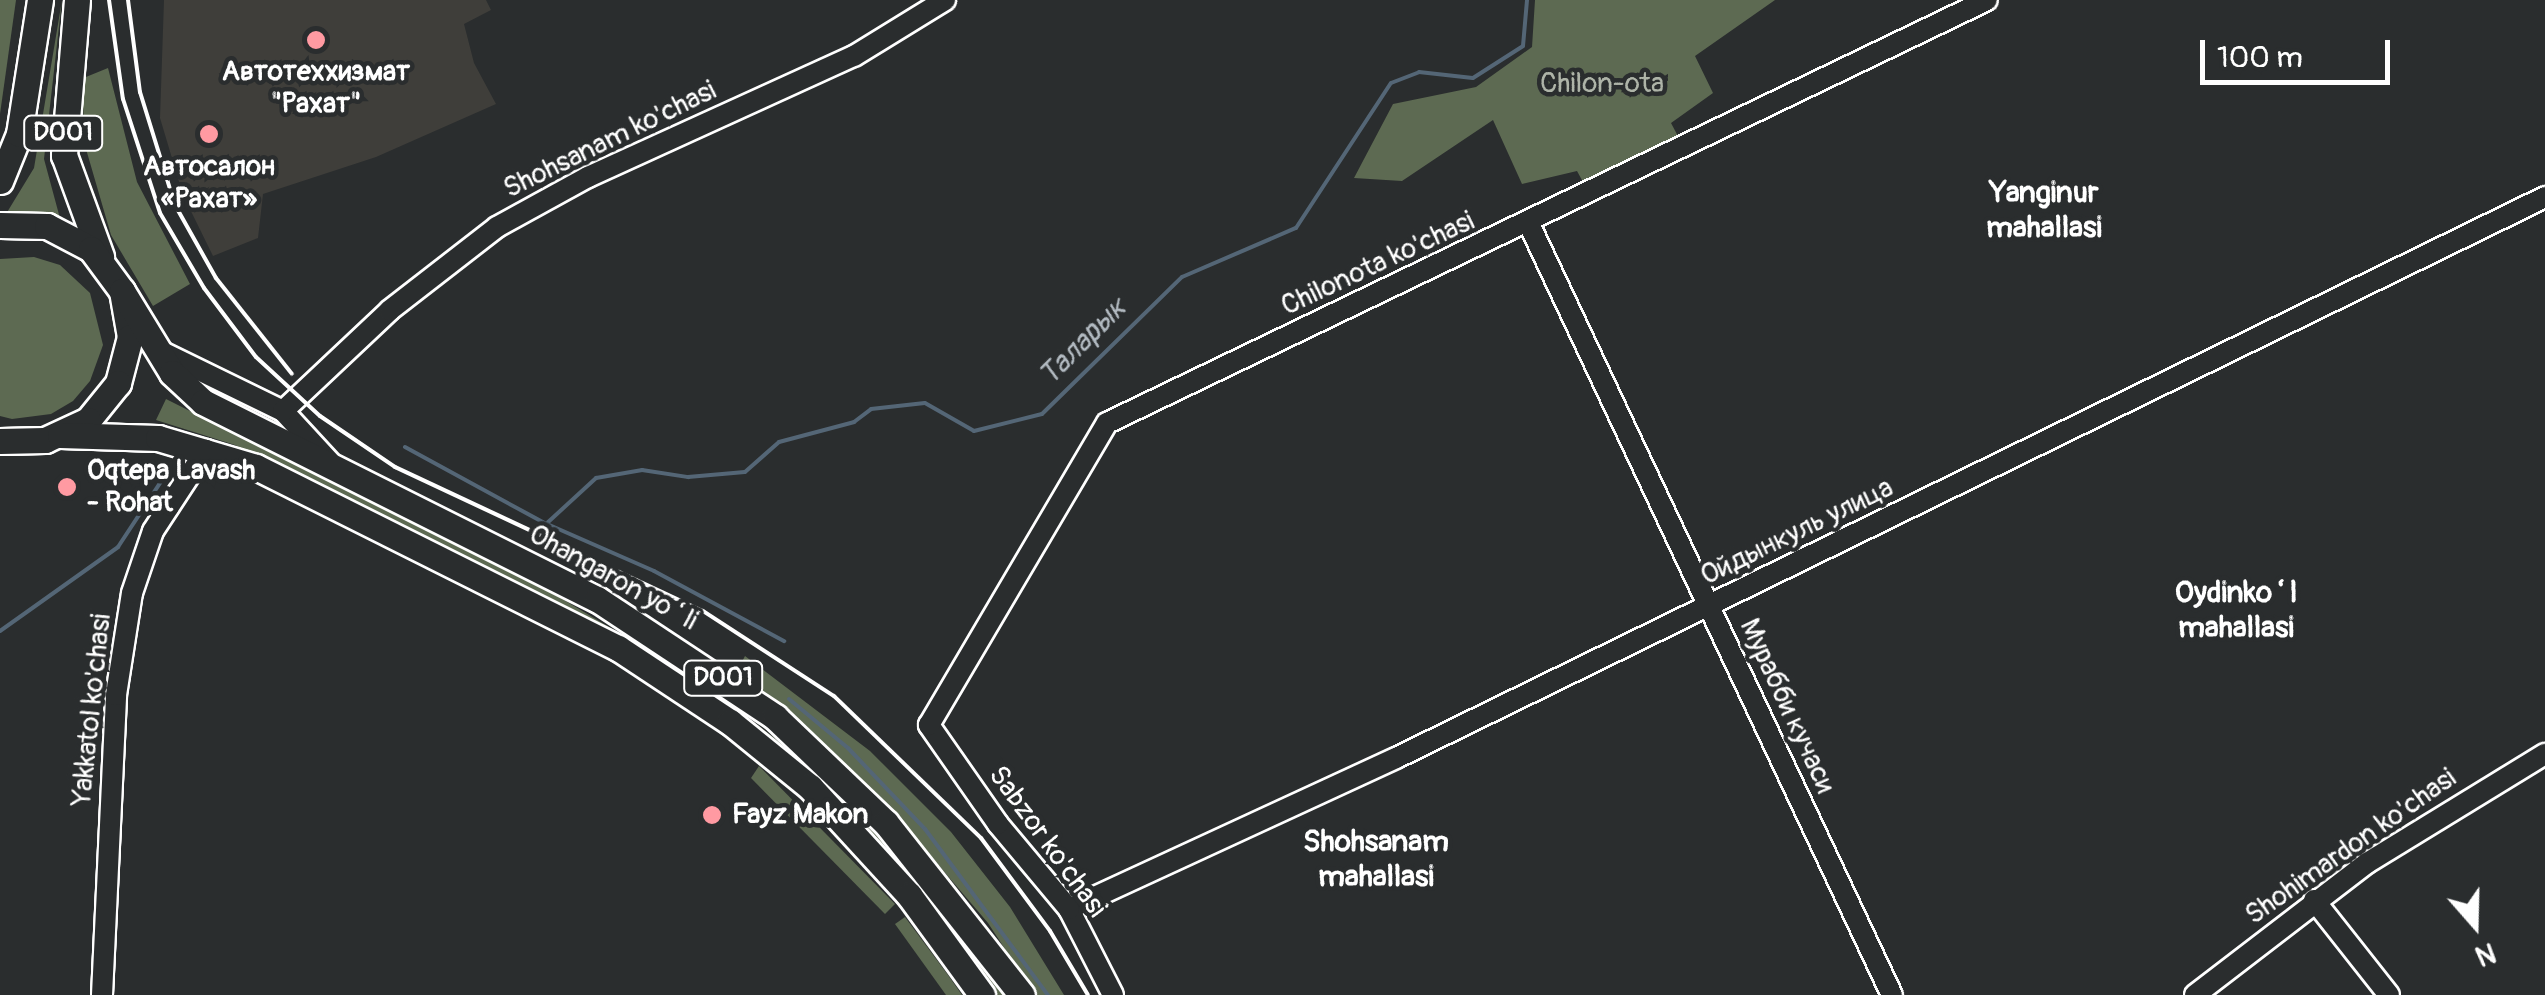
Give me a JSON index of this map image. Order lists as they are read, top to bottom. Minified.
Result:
{"streets":{"highway":["D001","Ohangaron yoʻli"],"street":["Shohsanam ko'chasi","Chilonota ko'chasi","Ойдынкуль улица","Мурабби кучаси","Yakkatol ko'chasi","Sabzor ko'chasi","Shohimardon ko'chasi"]},"crossings":[["D001","Ohangaron yoʻli"],["D001","Yakkatol ko'chasi"],["Chilonota ko'chasi","Мурабби кучаси"],["Chilonota ko'chasi","Sabzor ko'chasi"],["Ойдынкуль улица","Мурабби кучаси"],["Ойдынкуль улица","Sabzor ko'chasi"]],"districts":["Yanginur mahallasi","Oydinkoʻl mahallasi","Shohsanam mahallasi"],"water":["Таларык"],"parks":["Chilon-ota"],"places":["Автотеххизмат \"Рахат\"","Автосалон «Рахат»","Oqtepa Lavash - Rohat","Fayz Makon"],"scale_bar":"100 m","north":"bottom"}
